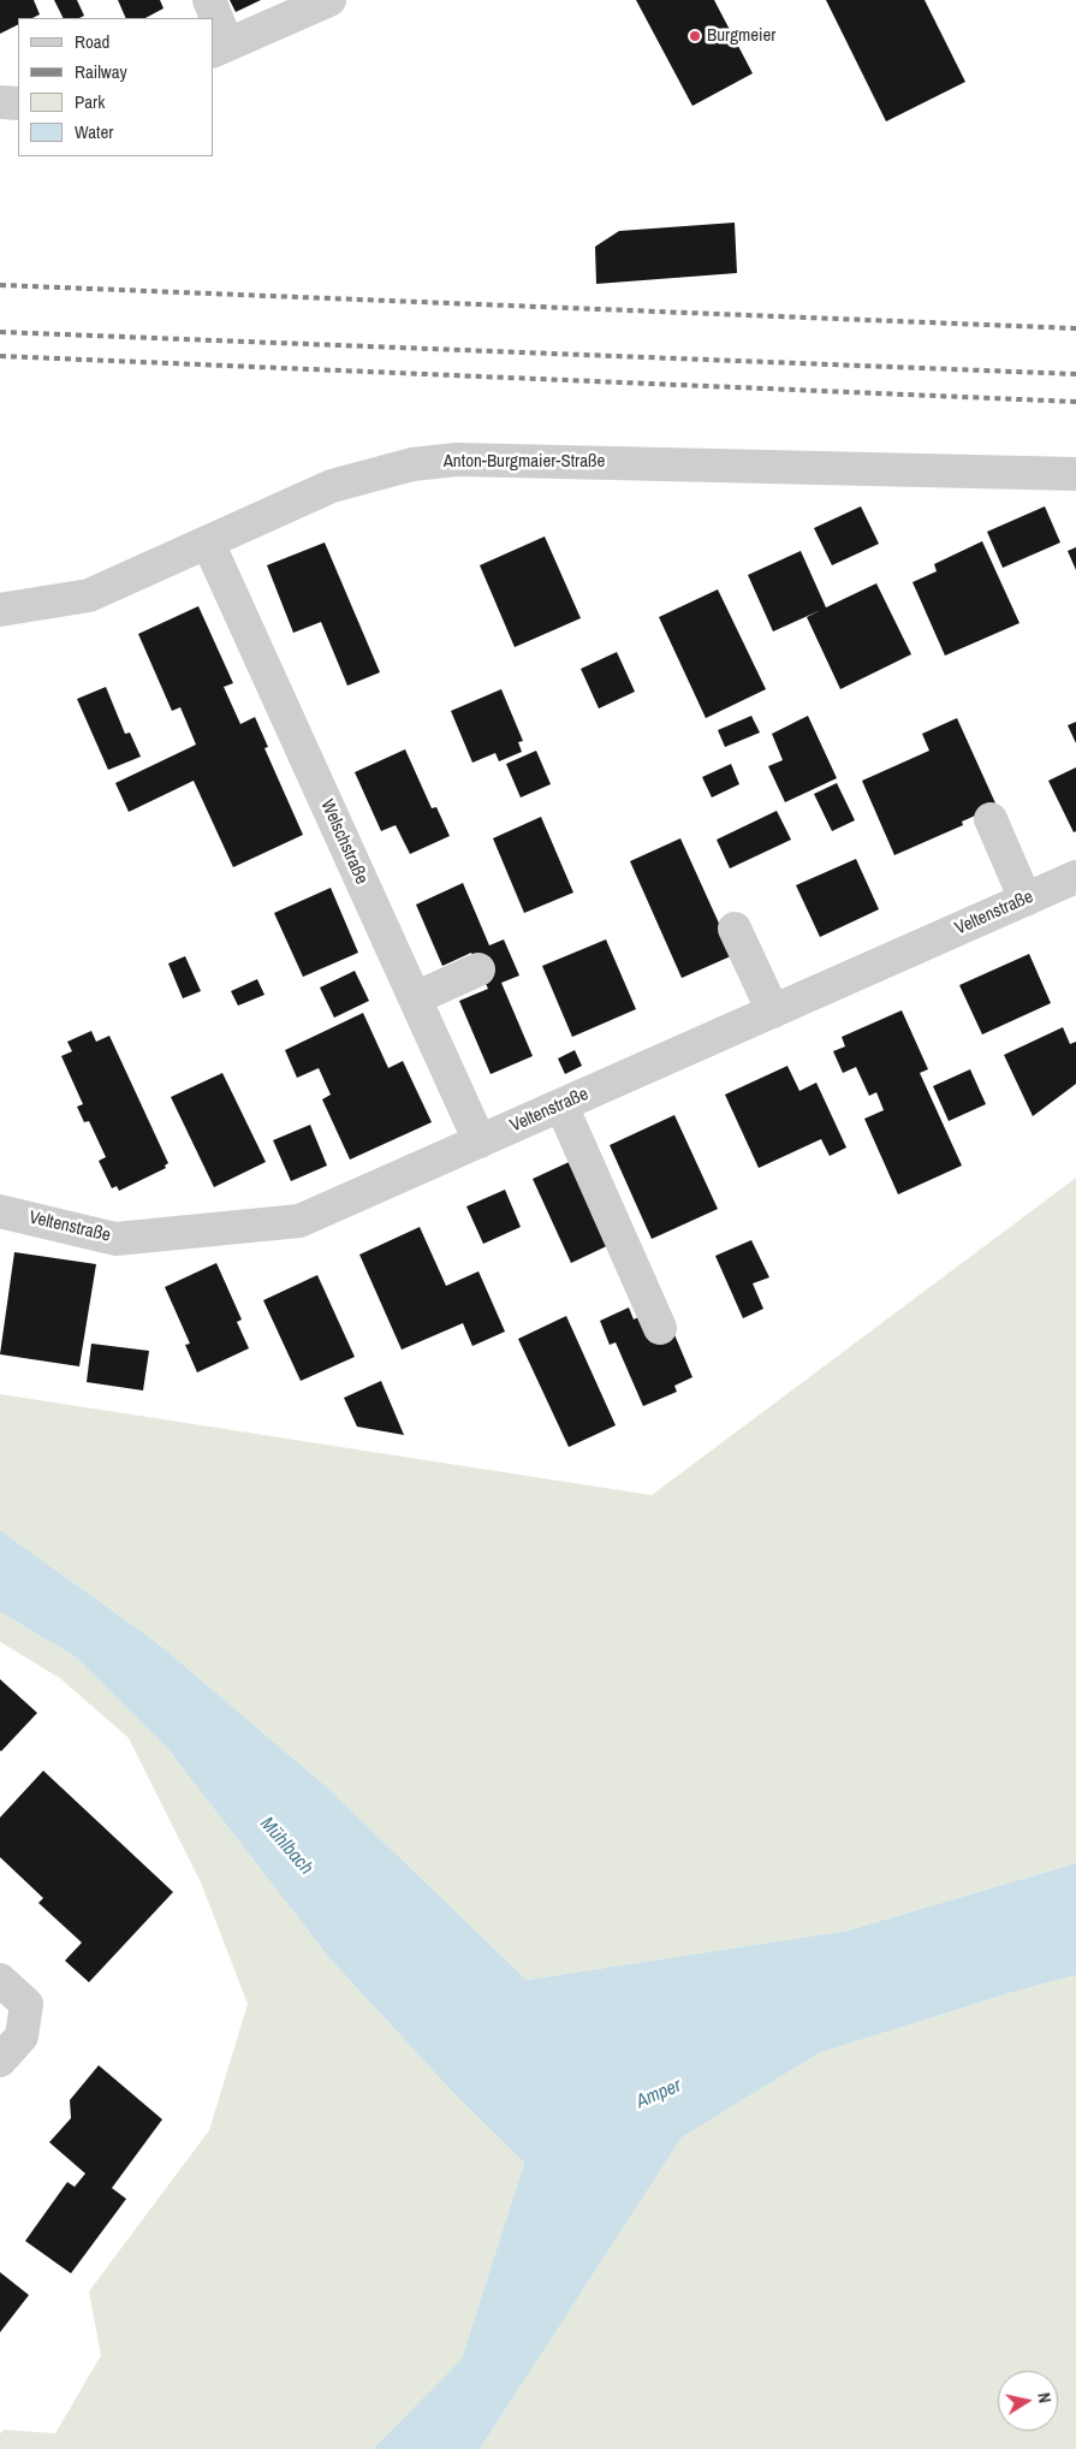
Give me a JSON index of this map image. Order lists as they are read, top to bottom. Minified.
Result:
{"streets":{"street":["Anton-Burgmaier-Straße","Welschstraße","Veltenstraße"]},"crossings":[["Anton-Burgmaier-Straße","Welschstraße"],["Welschstraße","Veltenstraße"]],"water":["Mühlbach","Amper"],"places":["Burgmeier"],"legend":["Road","Railway","Park","Water"],"north":"right"}
